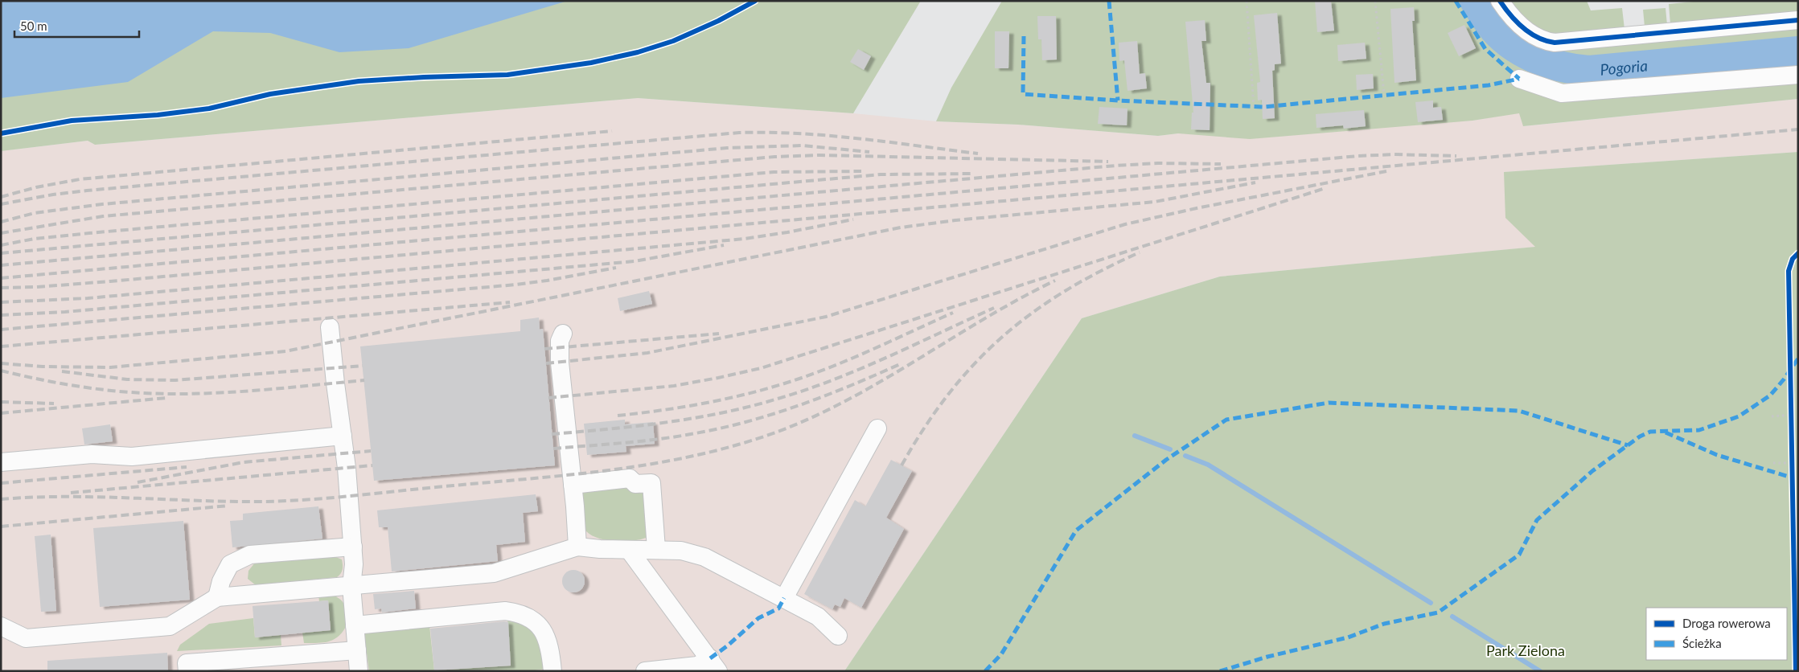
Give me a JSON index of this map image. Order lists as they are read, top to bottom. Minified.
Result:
{"water":["Pogoria"],"parks":["Park Zielona"],"legend":["Droga rowerowa","Ścieżka"],"scale_bar":"50 m"}
